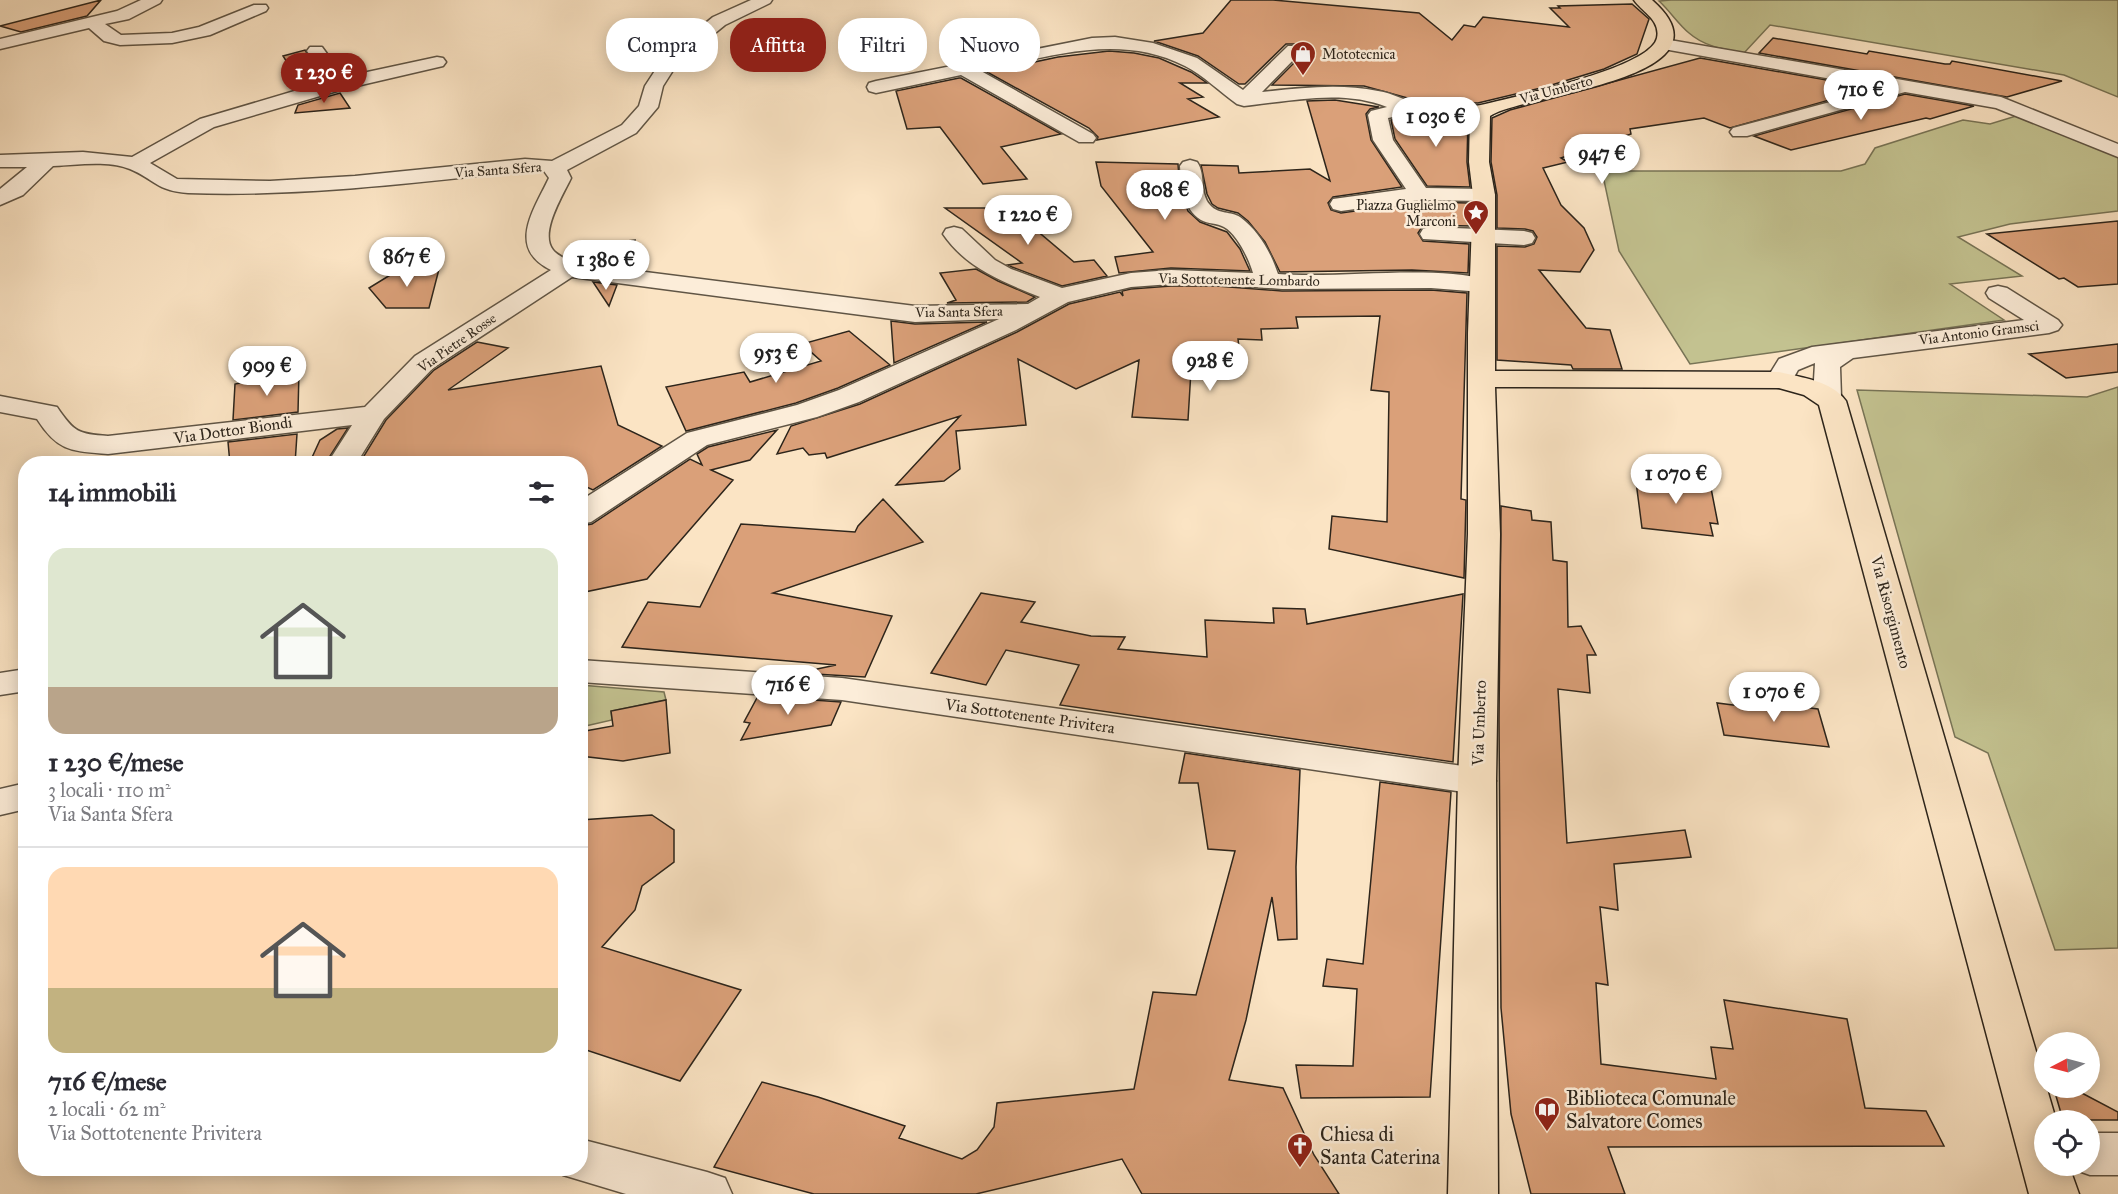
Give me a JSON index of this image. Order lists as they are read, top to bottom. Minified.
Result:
{"streets":{"main road":["Via Umberto","Via Risorgimento"],"street":["Via Santa Sfera","Via Sottotenente Lombardo","Via Antonio Gramsci","Via Pietre Rosse","Via Dottor Biondi","Via Sottotenente Privitera"]},"crossings":[["Via Umberto","Via Sottotenente Lombardo"],["Via Umberto","Via Sottotenente Privitera"],["Via Santa Sfera","Via Sottotenente Lombardo"],["Via Santa Sfera","Via Pietre Rosse"],["Via Pietre Rosse","Via Dottor Biondi"]],"places":{"shop":["Mototecnica"],"place":["Piazza Guglielmo Marconi"],"library":["Biblioteca Comunale Salvatore Comes"],"church":["Chiesa di Santa Caterina"]},"north":"left","page":{"chip":["Compra","Affitta","Filtri","Nuovo"],"price":["1 230 €","710 €","1 030 €","947 €","808 €","1 220 €","867 €","1 380 €","953 €","928 €","909 €","1 070 €","716 €","1 070 €"],"heading":"14 immobili","list":[{"name":"1 230 €/mese","note":"3 locali · 110 m² · Via Santa Sfera"},{"name":"716 €/mese","note":"2 locali · 62 m² · Via Sottotenente Privitera"}]}}
